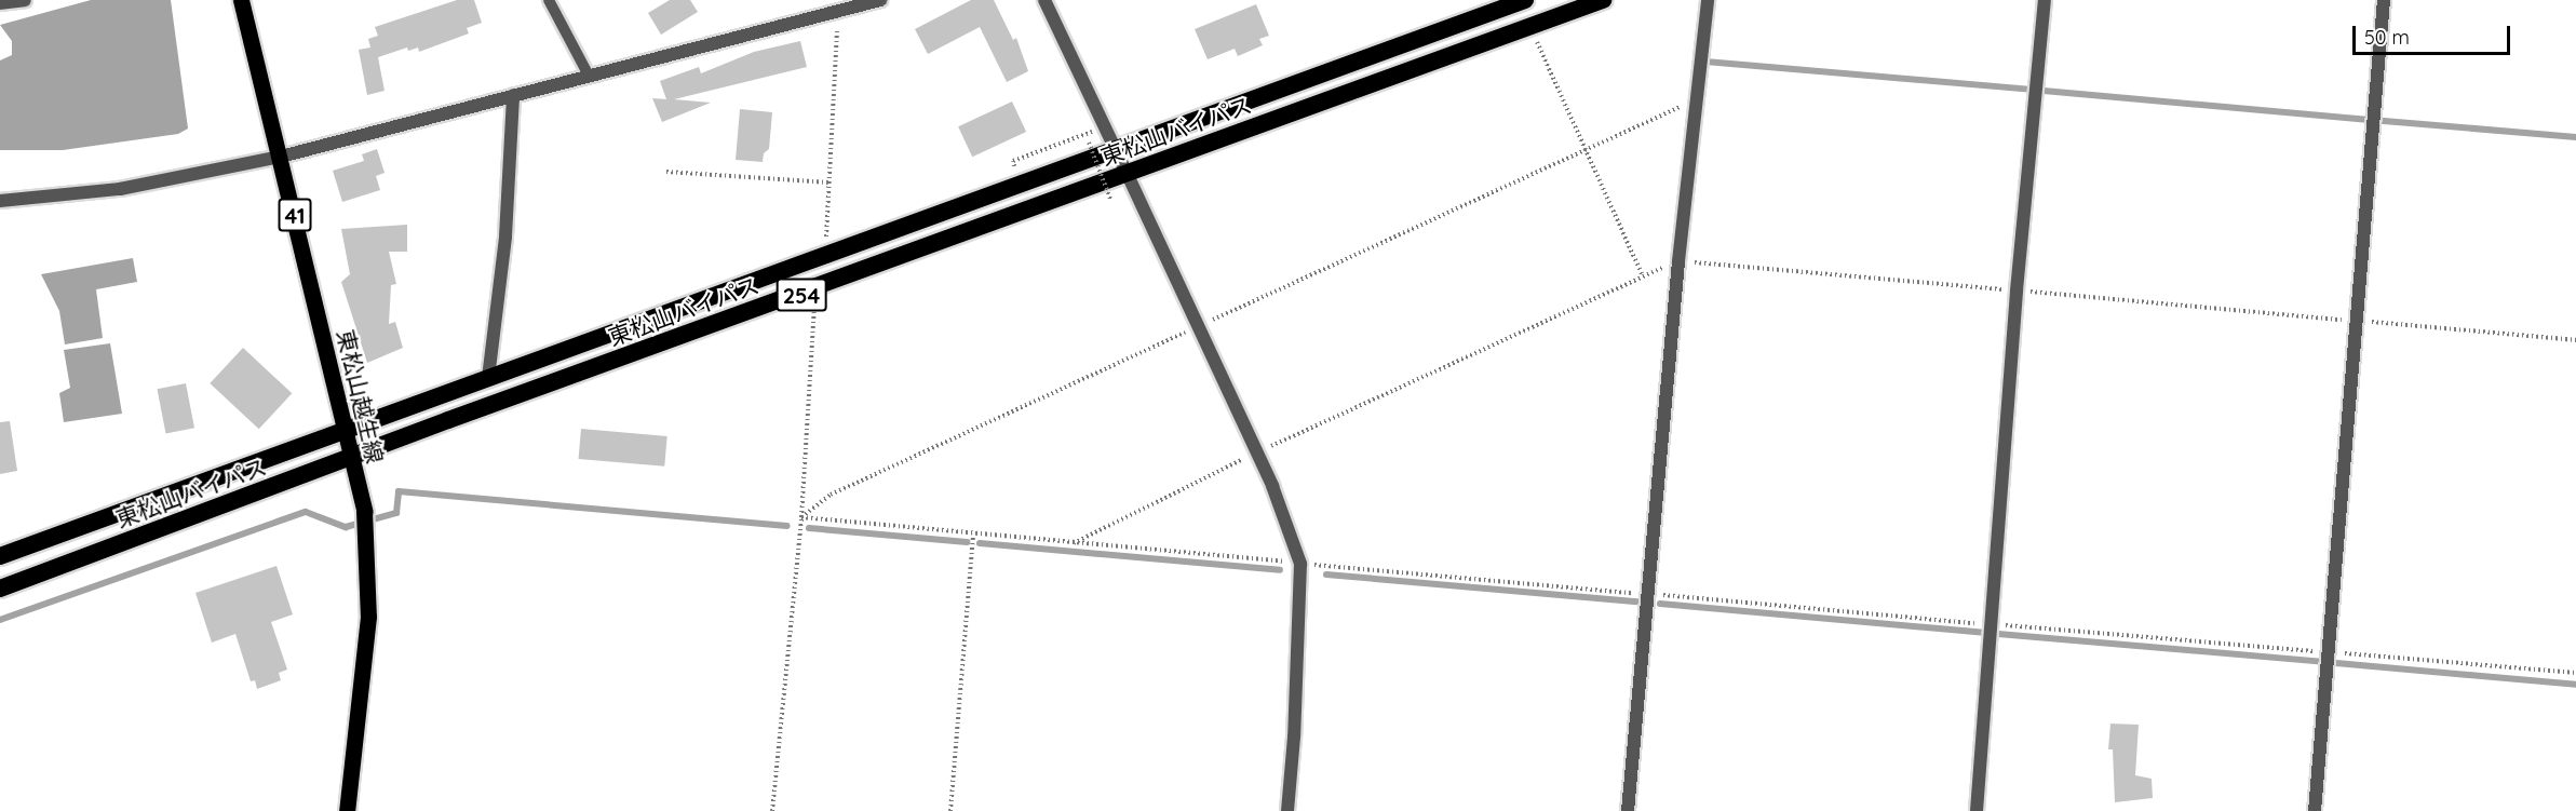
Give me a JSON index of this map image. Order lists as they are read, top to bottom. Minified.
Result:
{"streets":{"highway":["東松山バイパス","254"],"main road":["41","東松山越生線"]},"crossings":[["東松山バイパス","東松山越生線"]],"scale_bar":"50 m"}
